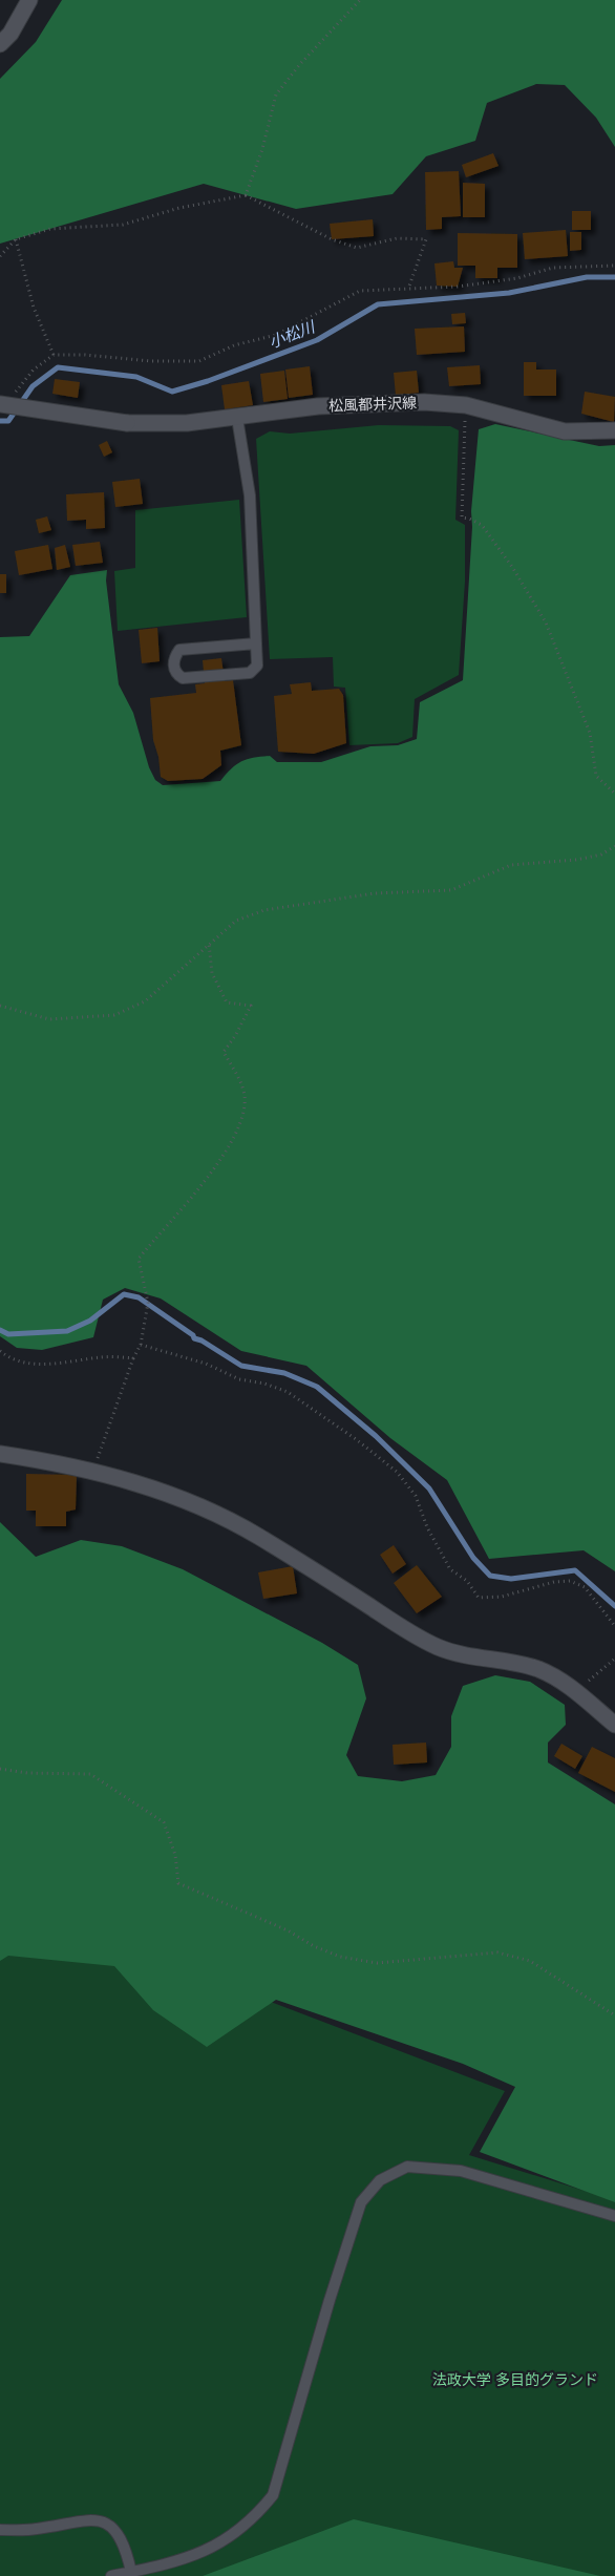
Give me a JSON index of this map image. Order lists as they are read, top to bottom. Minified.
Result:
{"streets":{"street":["松風都井沢線"]},"water":["小松川"],"parks":["法政大学 多目的グランド"]}
